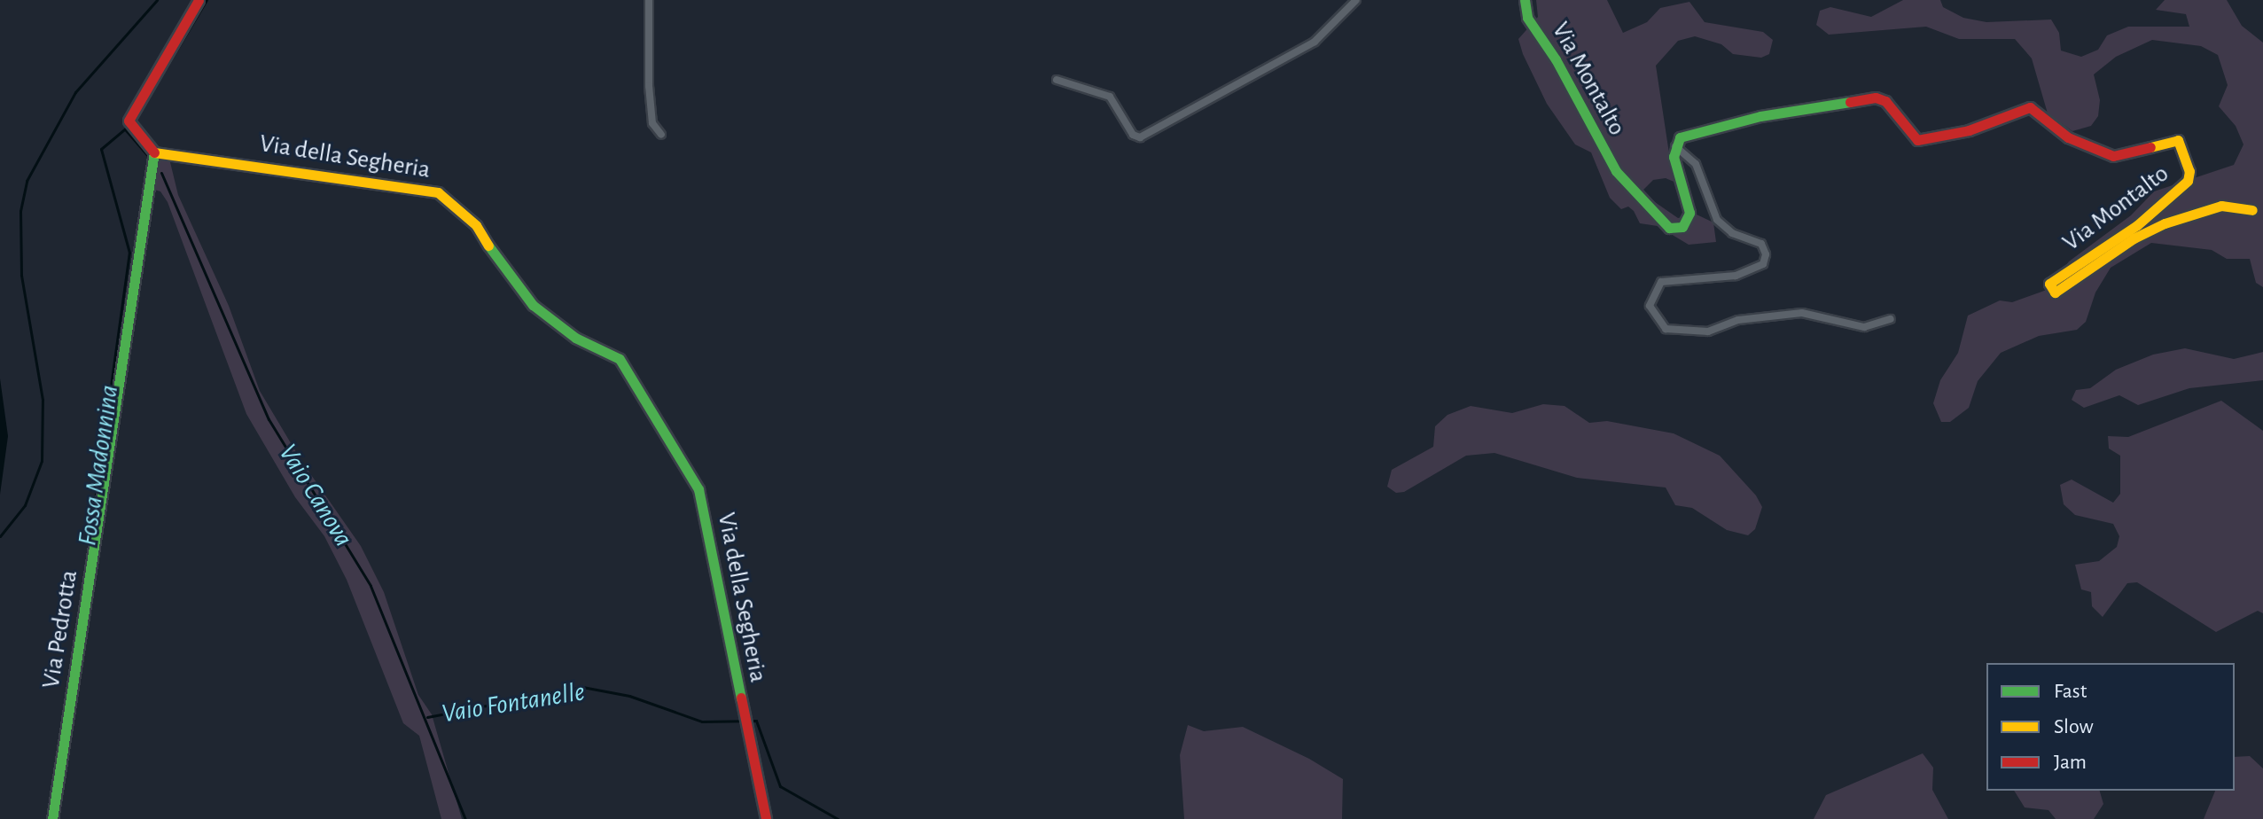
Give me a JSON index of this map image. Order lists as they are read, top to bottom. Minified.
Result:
{"streets":{"street":["Via Montalto","Via della Segheria","Via Pedrotta"]},"crossings":[["Via della Segheria","Via Pedrotta"]],"water":["Fossa Madonnina","Vaio Canova","Vaio Fontanelle"],"legend":["Fast","Slow","Jam"]}
